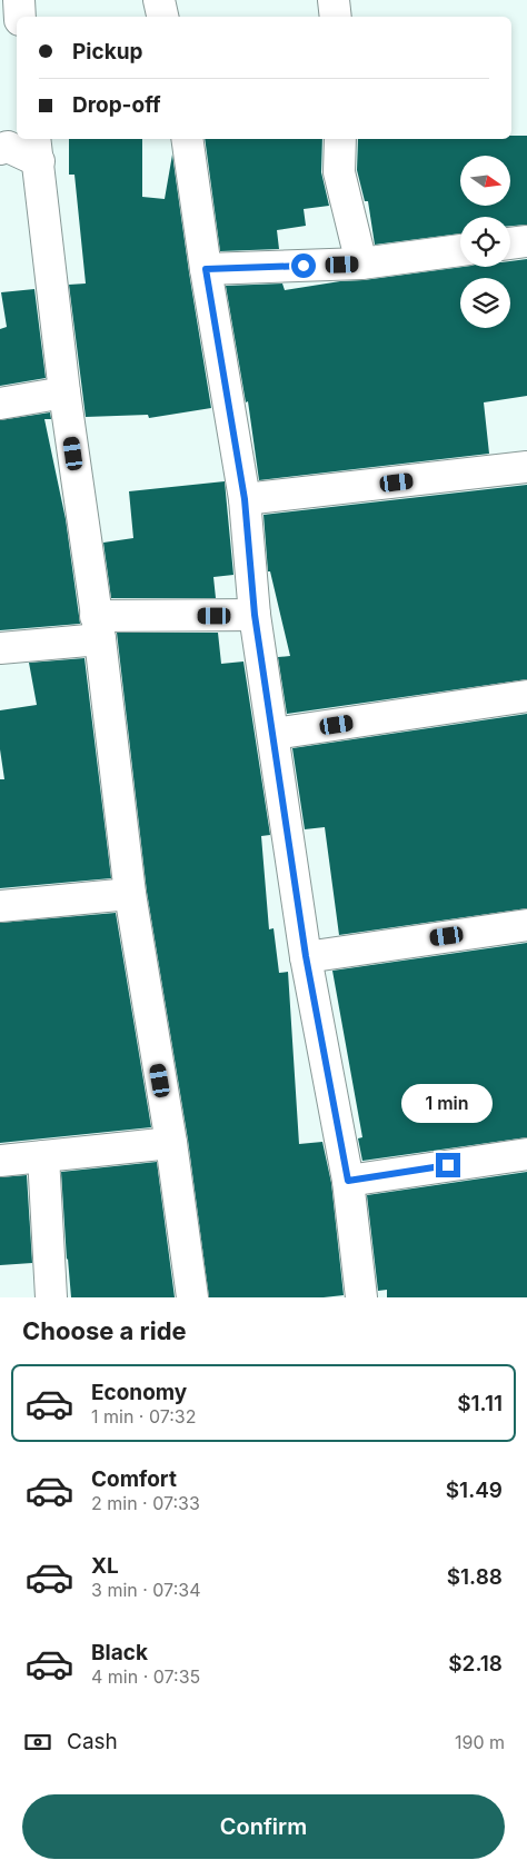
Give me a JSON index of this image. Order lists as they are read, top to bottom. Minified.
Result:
{"north":"right","page":{"banner":["Pickup","Drop-off"],"bubble":"1 min","heading":"Choose a ride","list":[{"name":"Economy","note":"1 min · 07:32","value":"$1.11"},{"name":"Comfort","note":"2 min · 07:33","value":"$1.49"},{"name":"XL","note":"3 min · 07:34","value":"$1.88"},{"name":"Black","note":"4 min · 07:35","value":"$2.18"}],"pay":["Cash","190 m"],"buttons":"Confirm"}}
